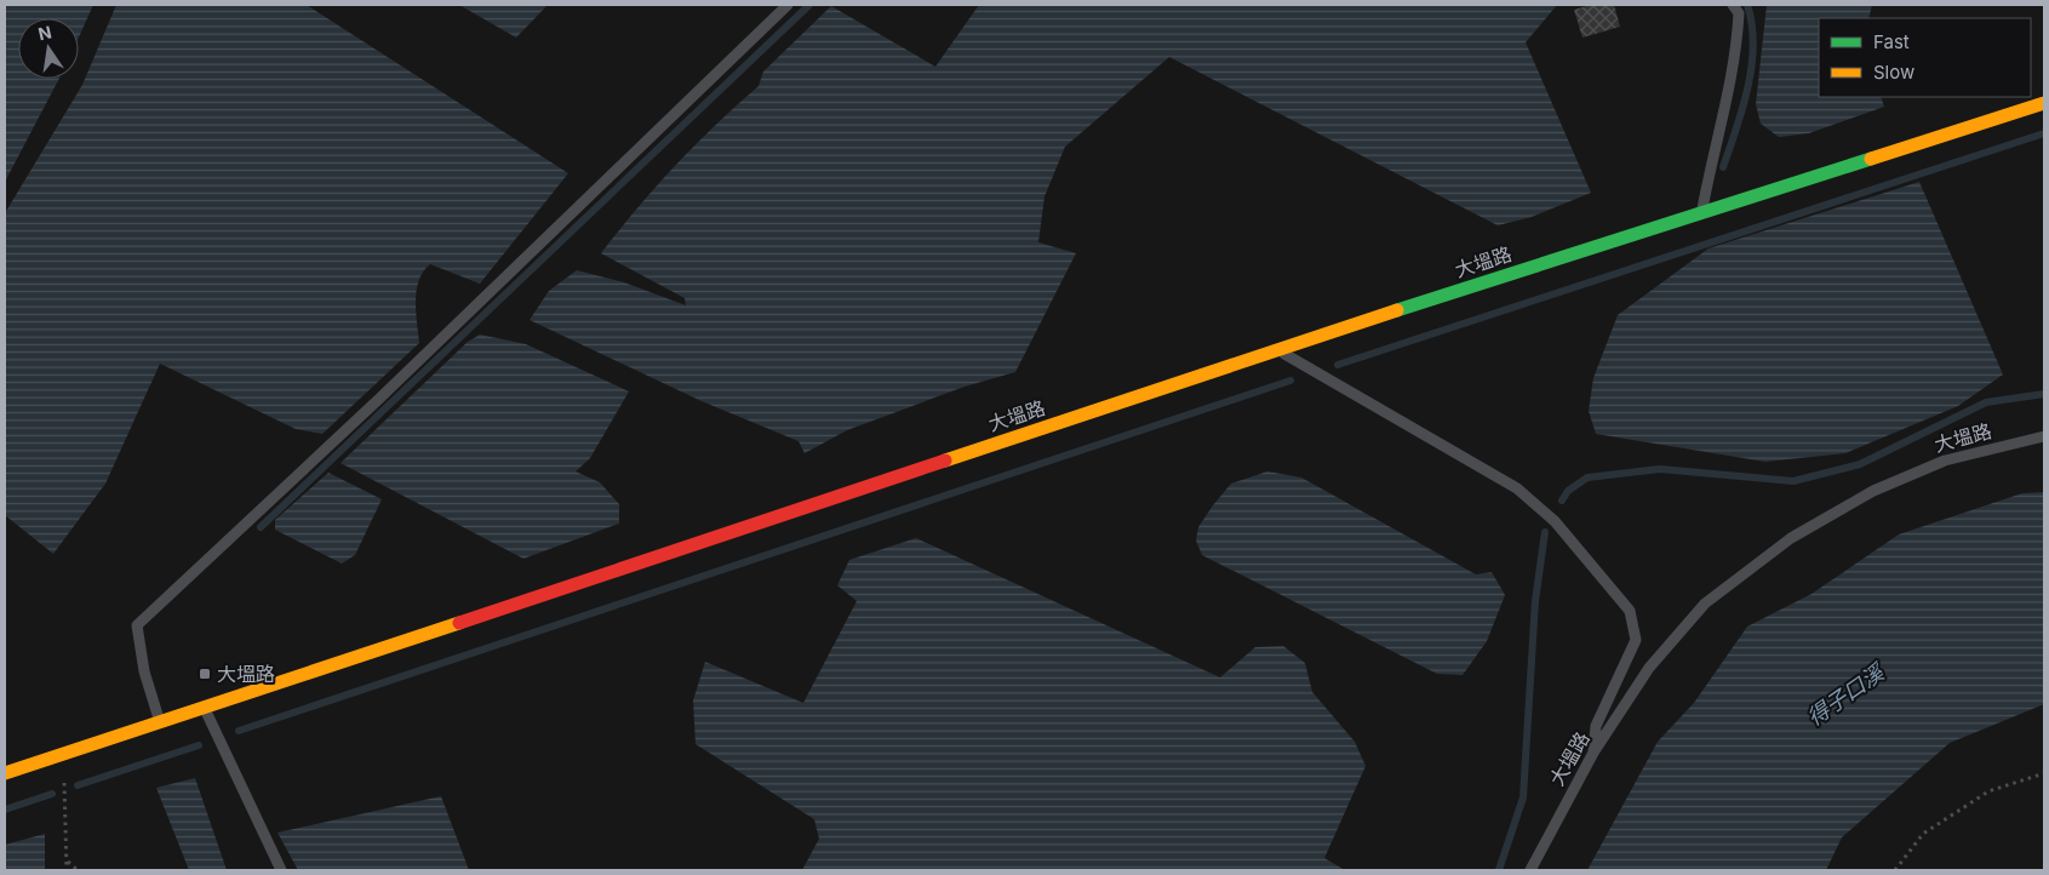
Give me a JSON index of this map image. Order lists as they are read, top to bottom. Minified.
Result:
{"streets":{"street":["大塭路"]},"water":["得子口溪"],"places":{"transit":["大塭路"]},"legend":["Fast","Slow"],"north":"top"}
